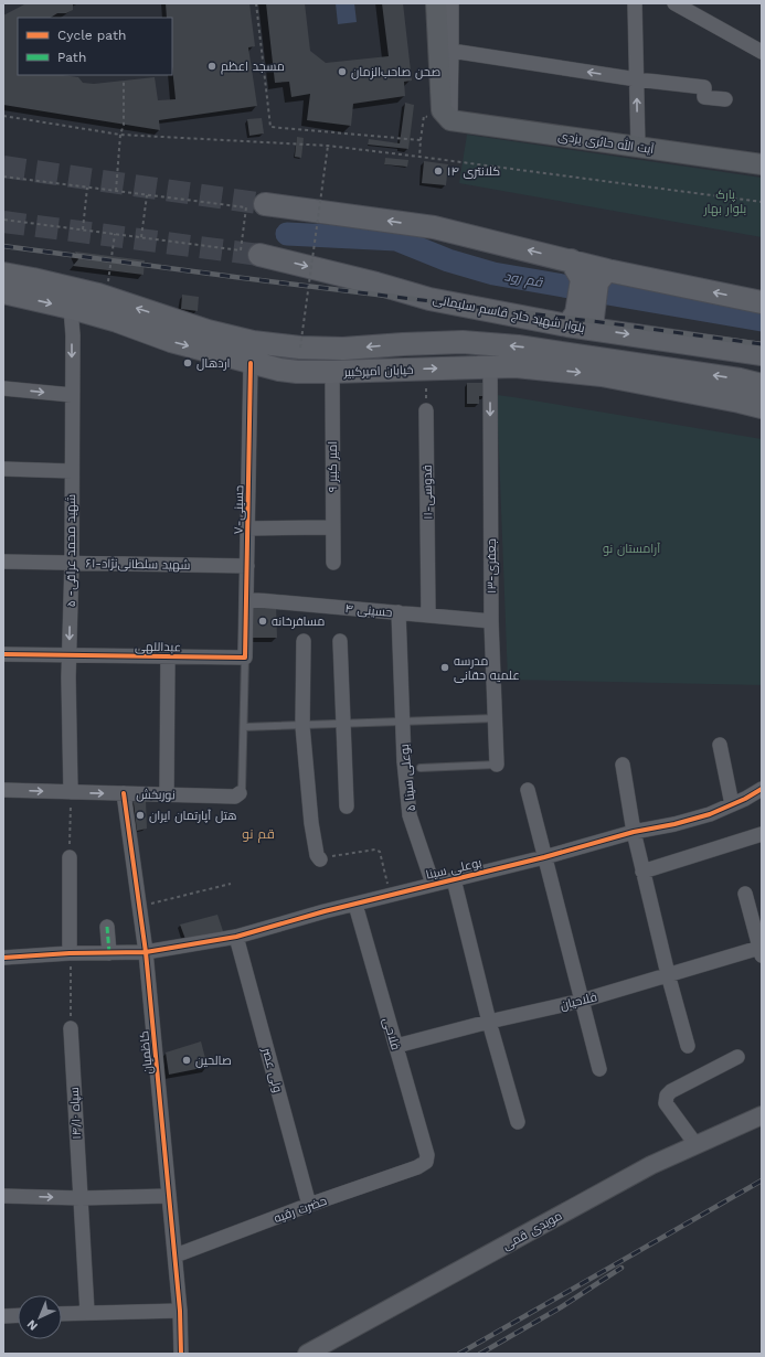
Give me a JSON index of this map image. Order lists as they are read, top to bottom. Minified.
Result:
{"streets":{"main road":["آیت الله‌ حائری‌ یزدی","بلوار شهید حاج قاسم سلیمانی","خیابان امیرکبیر"],"street":["امیر کبیر ۹","قدوسی-۱۱","حسینی-۷","شهید محمد عراقی- ۵","شهید سلطانی‌نژاد-۶۱","جعفری-۱۳","حسینی ۴","عبداللهی","بوعلی سینا ۵","نوربخش","بوعلی سینا","فلاحیان","فلاحی","کاظمیان","ولی عصر","سپاه ۱۴/۱۰","حضرت رقیه","مویدی قمی"]},"crossings":[["خیابان امیرکبیر","امیر کبیر ۹"],["خیابان امیرکبیر","حسینی-۷"],["خیابان امیرکبیر","شهید محمد عراقی- ۵"],["خیابان امیرکبیر","جعفری-۱۳"],["قدوسی-۱۱","حسینی ۴"],["حسینی-۷","شهید سلطانی‌نژاد-۶۱"],["حسینی-۷","حسینی ۴"],["حسینی-۷","عبداللهی"],["شهید محمد عراقی- ۵","شهید سلطانی‌نژاد-۶۱"],["شهید محمد عراقی- ۵","عبداللهی"],["شهید محمد عراقی- ۵","نوربخش"],["جعفری-۱۳","حسینی ۴"],["حسینی ۴","بوعلی سینا ۵"],["بوعلی سینا ۵","بوعلی سینا"],["نوربخش","کاظمیان"],["بوعلی سینا","فلاحی"],["بوعلی سینا","کاظمیان"],["بوعلی سینا","ولی عصر"],["فلاحیان","فلاحی"],["فلاحی","حضرت رقیه"],["کاظمیان","حضرت رقیه"],["ولی عصر","حضرت رقیه"]],"one_way":["شهید محمد عراقی- ۵","جعفری-۱۳","نوربخش"],"districts":["قم نو"],"water":["قم رود"],"parks":["پارک بلوار بهار","آرامستان نو"],"places":["مسجد اعظم","صحن صاحب‌الزمان","کلانتری ۱۴","اردهال","مسافرخانه","مدرسه علمیه حقانی","هتل آپارتمان ایران","صالحین"],"legend":["Cycle path","Path"],"north":"bottom left"}
